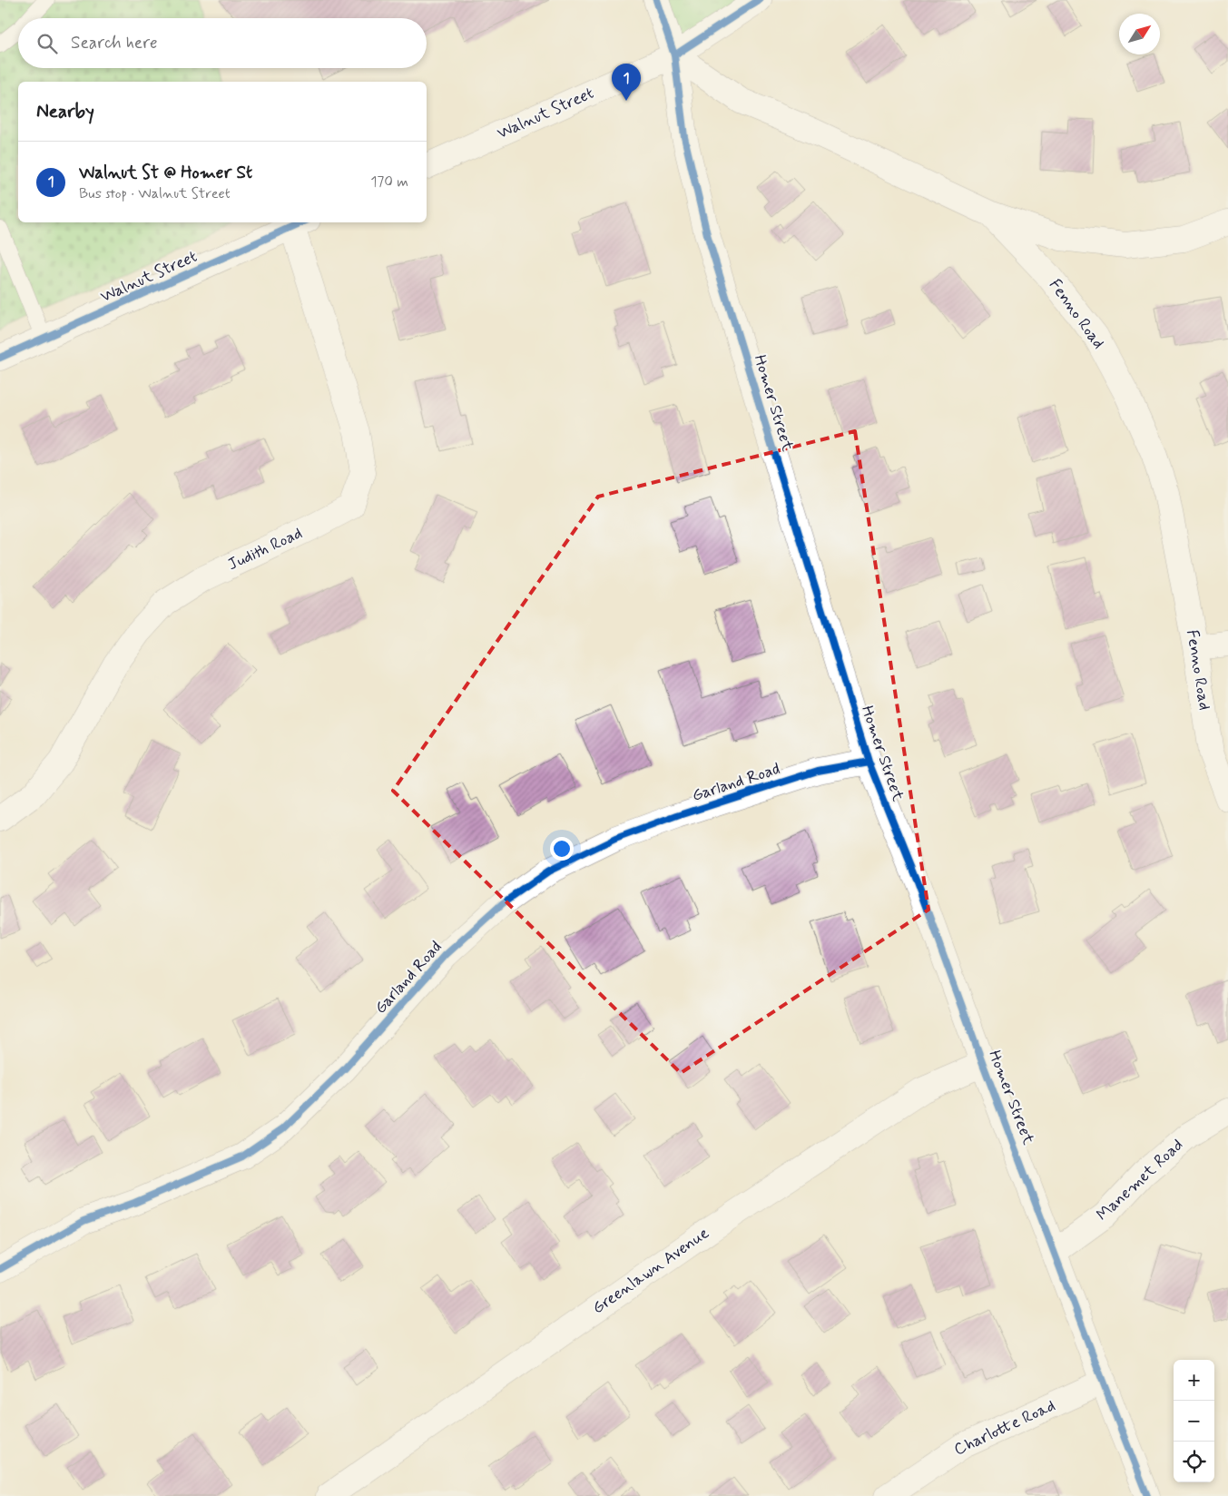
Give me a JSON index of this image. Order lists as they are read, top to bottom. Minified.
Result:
{"streets":{"street":["Walnut Street","Fenno Road","Homer Street","Judith Road","Garland Road","Manemet Road","Greenlawn Avenue","Charlotte Road"]},"crossings":[["Walnut Street","Fenno Road"],["Walnut Street","Homer Street"],["Walnut Street","Judith Road"],["Fenno Road","Homer Street"],["Homer Street","Garland Road"],["Homer Street","Manemet Road"],["Homer Street","Greenlawn Avenue"],["Homer Street","Charlotte Road"]],"north":"top right","page":{"search":"Search here","pins":"1","heading":"Nearby","list":[{"mark":"1","name":"Walnut St @ Homer St","note":"Bus stop · Walnut Street","value":"170 m"}],"map_buttons":["+","−"]}}
